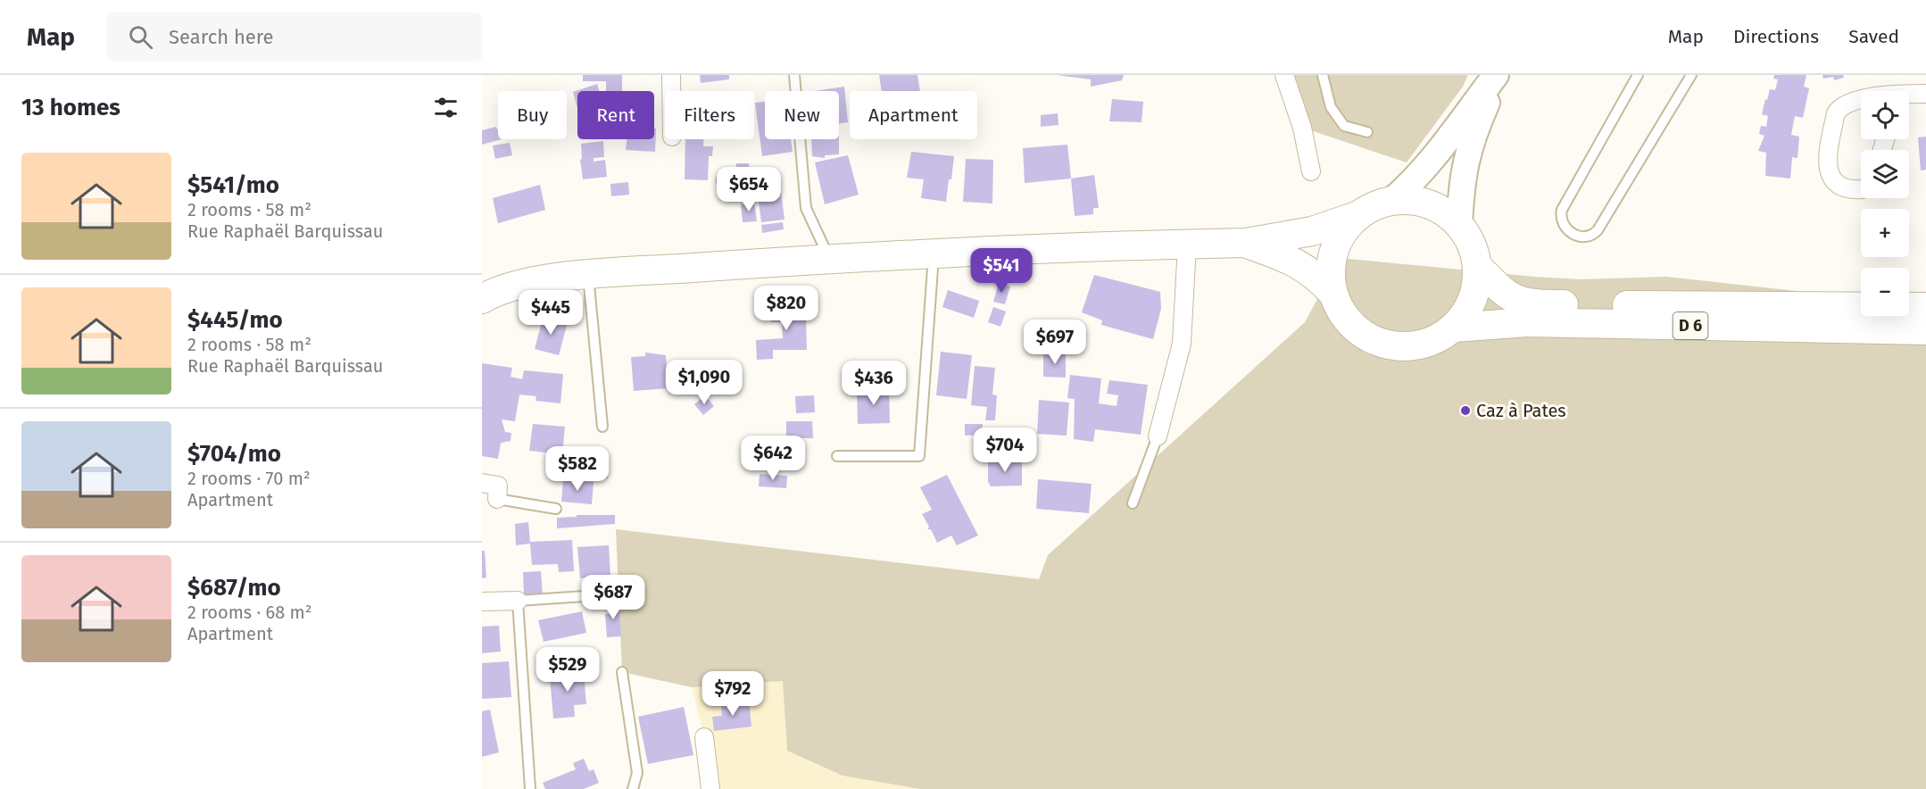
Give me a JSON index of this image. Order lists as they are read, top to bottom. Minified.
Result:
{"streets":{"main road":["D 6"]},"places":["Caz à Pates"],"page":{"header":"Map","search":"Search here","nav":["Map","Directions","Saved"],"heading":"13 homes","map_buttons":["+","−"],"chip":["Buy","Rent","Filters","New","Apartment"],"list":[{"name":"$541/mo","note":"2 rooms · 58 m² · Rue Raphaël Barquissau"},{"name":"$445/mo","note":"2 rooms · 58 m² · Rue Raphaël Barquissau"},{"name":"$704/mo","note":"2 rooms · 70 m² · Apartment"},{"name":"$687/mo","note":"2 rooms · 68 m² · Apartment"}],"price":["$654","$541","$820","$445","$697","$1,090","$436","$704","$642","$582","$687","$529","$792"]}}
